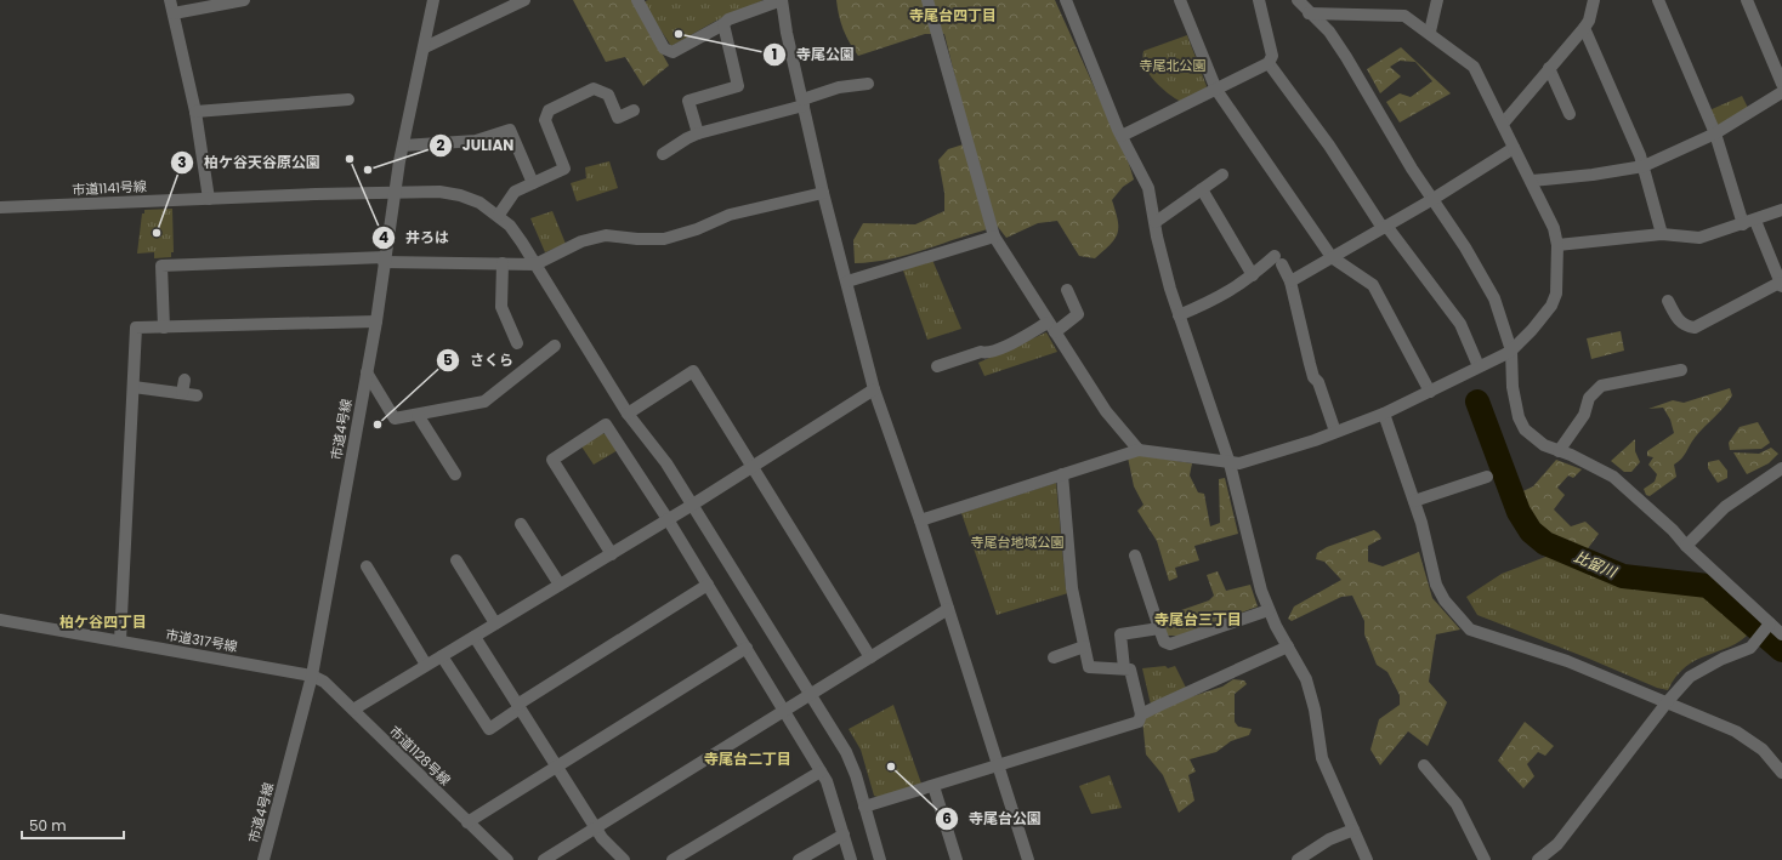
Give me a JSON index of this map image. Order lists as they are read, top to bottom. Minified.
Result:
{"streets":{"street":["市道1141号線","市道4号線","市道317号線","市道1128号線"]},"crossings":[["市道1141号線","市道4号線"],["市道4号線","市道317号線"],["市道4号線","市道1128号線"],["市道317号線","市道1128号線"]],"districts":["寺尾台四丁目","寺尾台三丁目","柏ケ谷四丁目","寺尾台二丁目"],"water":["比留川"],"parks":["寺尾北公園","寺尾台地域公園"],"places":["寺尾公園","井ろは","JULIAN","柏ケ谷天谷原公園","さくら","寺尾台公園"],"scale_bar":"50 m"}
